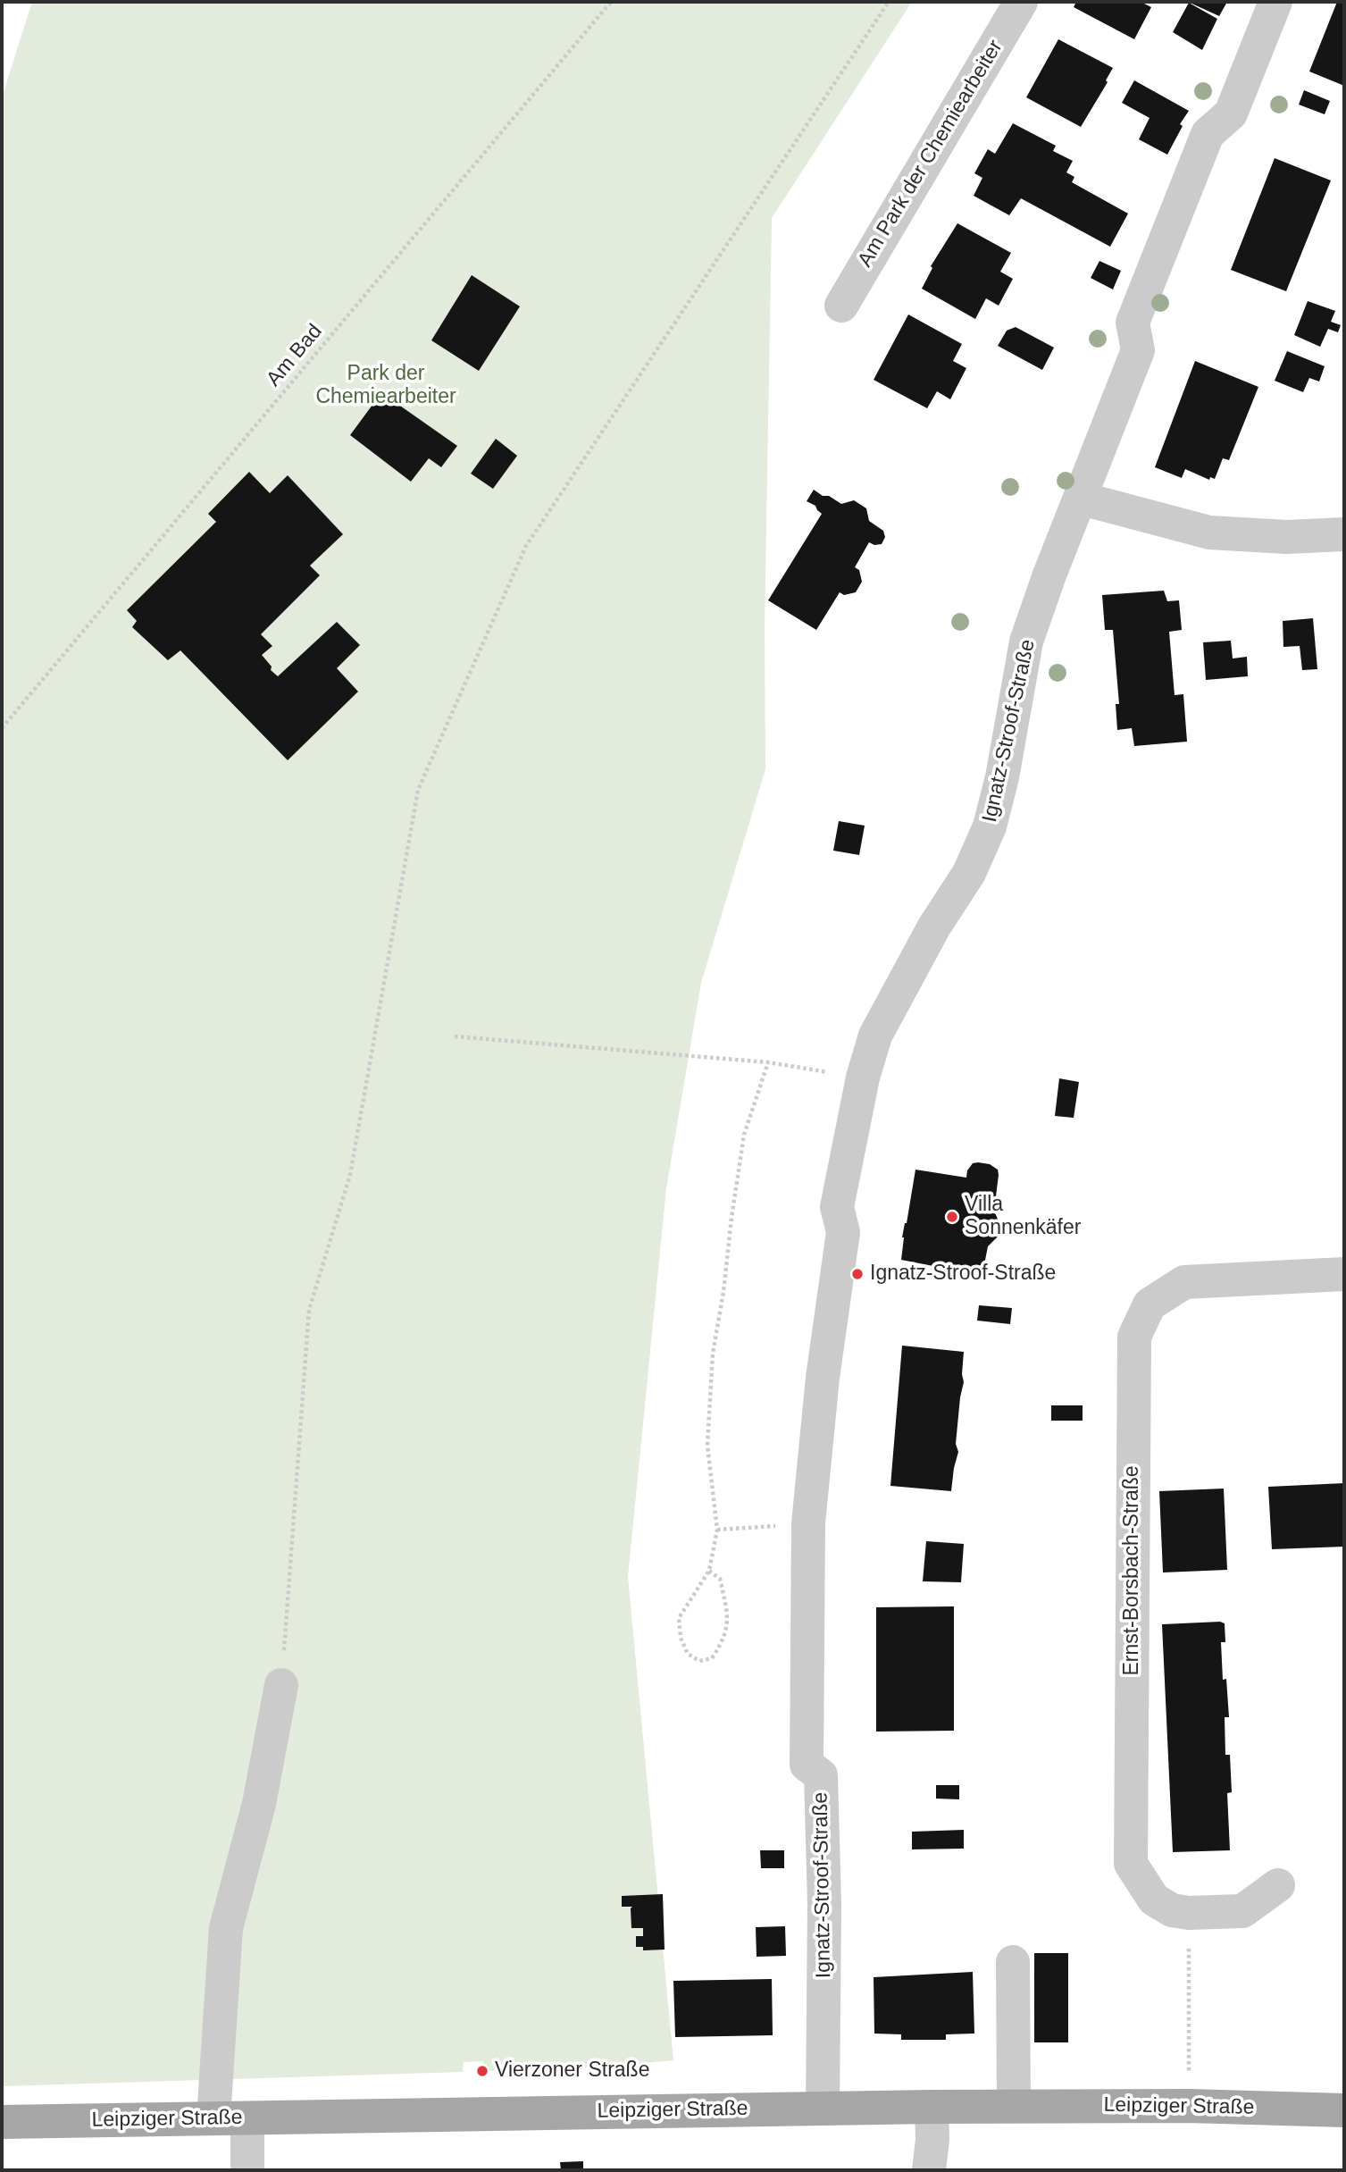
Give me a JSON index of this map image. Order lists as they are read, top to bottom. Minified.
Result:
{"streets":{"main road":["Leipziger Straße"],"street":["Am Park der Chemiearbeiter","Ignatz-Stroof-Straße","Ernst-Borsbach-Straße"],"path":["Am Bad"]},"crossings":[["Ignatz-Stroof-Straße","Leipziger Straße"]],"parks":["Park der Chemiearbeiter"],"places":["Villa Sonnenkäfer","Ignatz-Stroof-Straße","Vierzoner Straße"]}
